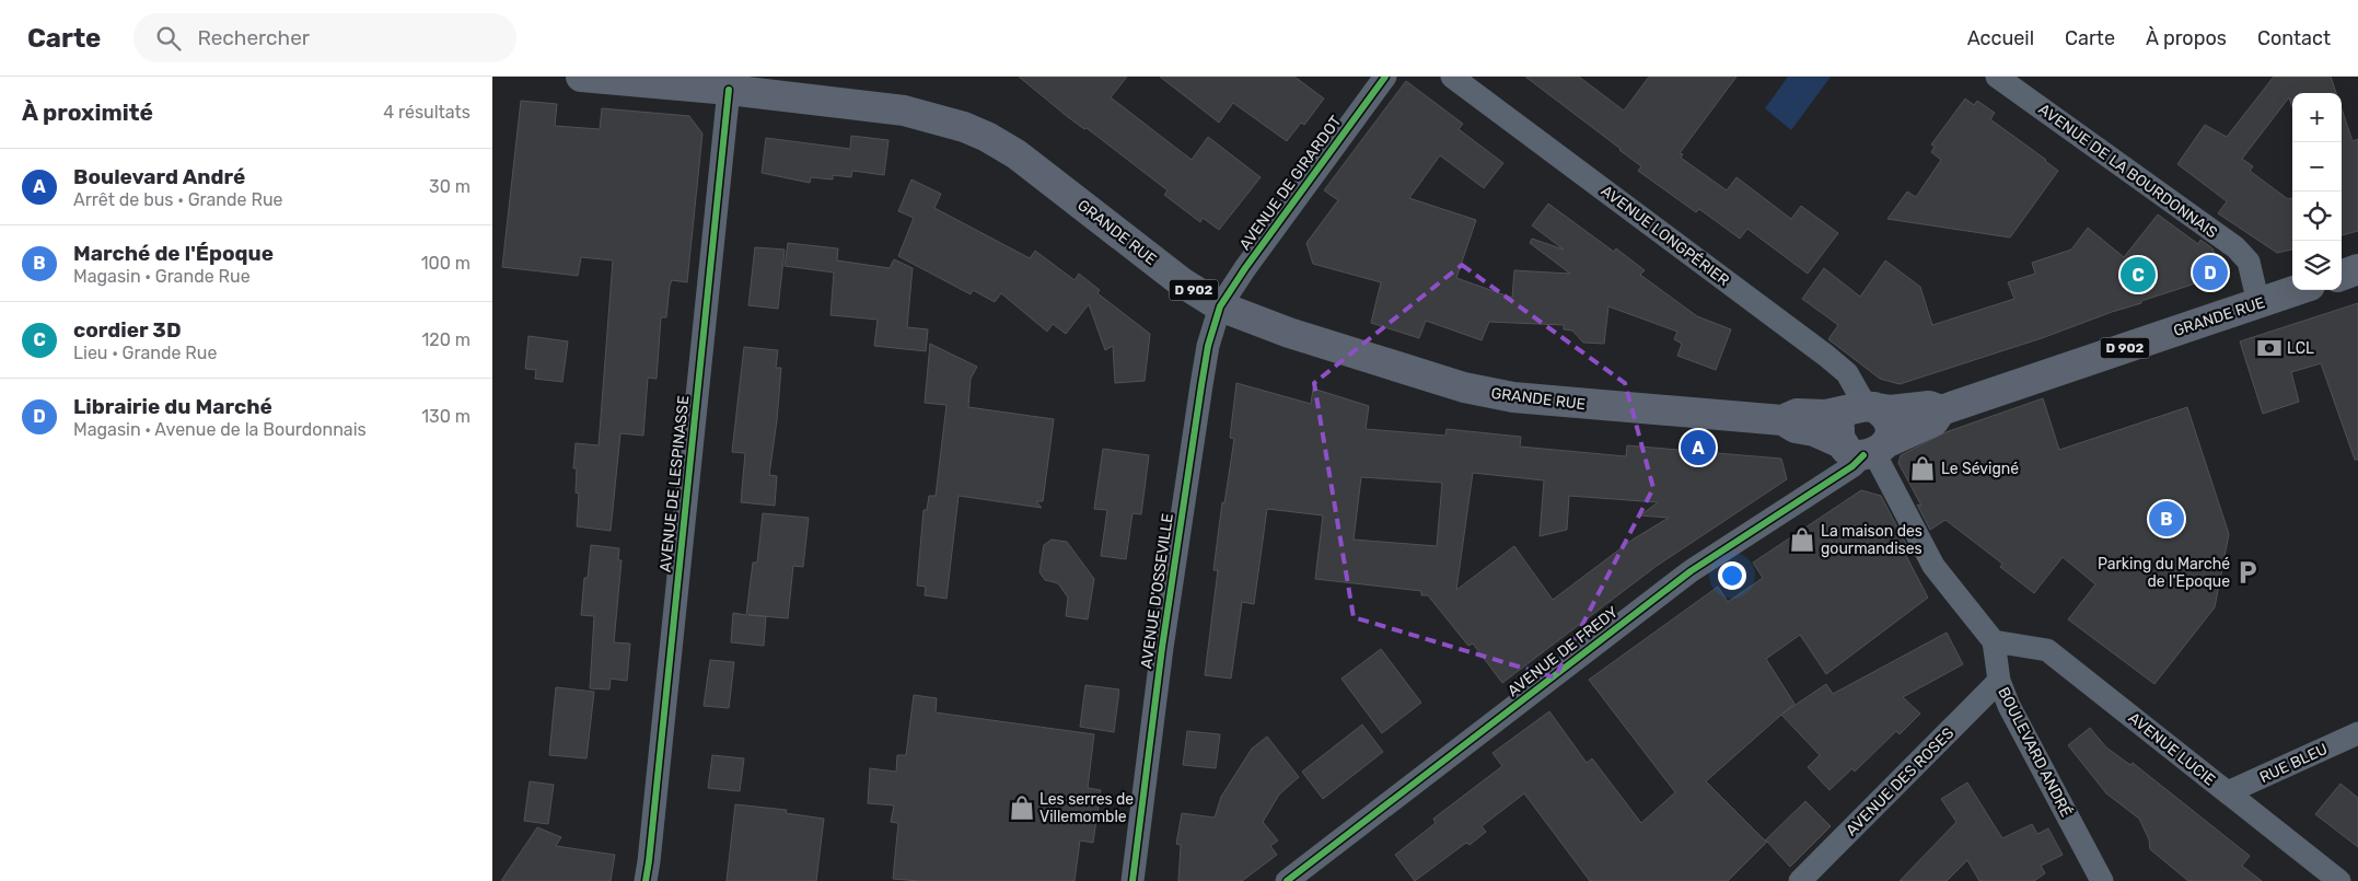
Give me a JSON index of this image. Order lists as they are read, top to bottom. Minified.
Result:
{"streets":{"main road":["GRANDE RUE","D 902"],"street":["AVENUE DE LA BOURDONNAIS","AVENUE DE GIRARDOT","AVENUE LONGPÉRIER","AVENUE DE LESPINASSE","AVENUE D'OSSEVILLE","AVENUE DE FREDY","AVENUE LUCIE","BOULEVARD ANDRÉ","RUE BLEU","AVENUE DES ROSES"]},"crossings":[["AVENUE DE LA BOURDONNAIS","GRANDE RUE"],["AVENUE DE GIRARDOT","GRANDE RUE"],["AVENUE DE GIRARDOT","AVENUE D'OSSEVILLE"],["GRANDE RUE","AVENUE LONGPÉRIER"],["GRANDE RUE","AVENUE DE LESPINASSE"],["GRANDE RUE","AVENUE D'OSSEVILLE"],["GRANDE RUE","AVENUE DE FREDY"],["AVENUE LUCIE","BOULEVARD ANDRÉ"],["AVENUE LUCIE","RUE BLEU"],["BOULEVARD ANDRÉ","AVENUE DES ROSES"]],"places":{"bank":["LCL"],"shop":["Le Sévigné","La maison des gourmandises","Les serres de Villemomble"],"parking":["Parking du Marché de l'Epoque"]},"page":{"header":"Carte","search":"Rechercher","nav":["Accueil","Carte","À propos","Contact"],"heading":["À proximité","4 résultats"],"map_buttons":["+","−"],"list":[{"mark":"A","name":"Boulevard André","note":"Arrêt de bus · Grande Rue","value":"30 m"},{"mark":"B","name":"Marché de l'Époque","note":"Magasin · Grande Rue","value":"100 m"},{"mark":"C","name":"cordier 3D","note":"Lieu · Grande Rue","value":"120 m"},{"mark":"D","name":"Librairie du Marché","note":"Magasin · Avenue de la Bourdonnais","value":"130 m"}],"pins":["D","C","A","B"]}}
